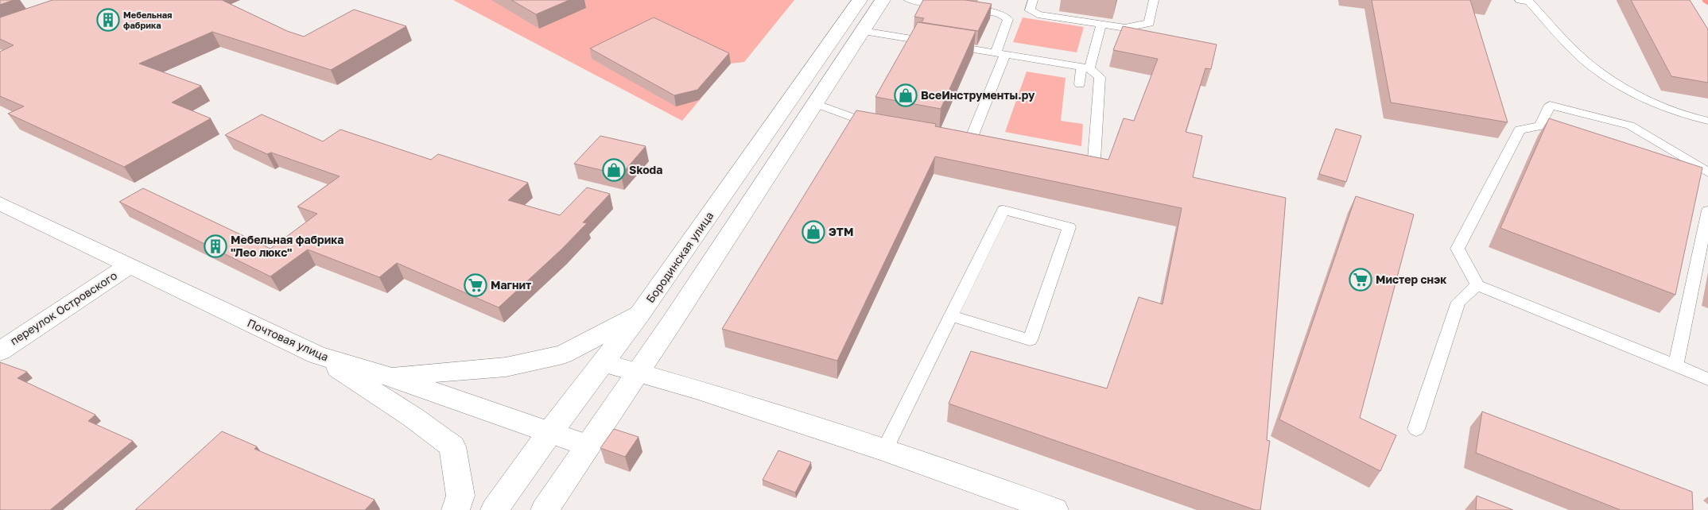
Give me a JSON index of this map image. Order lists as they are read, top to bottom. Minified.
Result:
{"streets":{"street":["Бородинская улица","переулок Островского","Почтовая улица"]},"crossings":[["Бородинская улица","Почтовая улица"],["переулок Островского","Почтовая улица"]],"places":{"building":["Мебельная фабрика","Мебельная фабрика \"Лео люкс\""],"shop":["ВсеИнструменты.ру","Skoda","ЭТМ"],"supermarket":["Мистер снэк","Магнит"]}}
